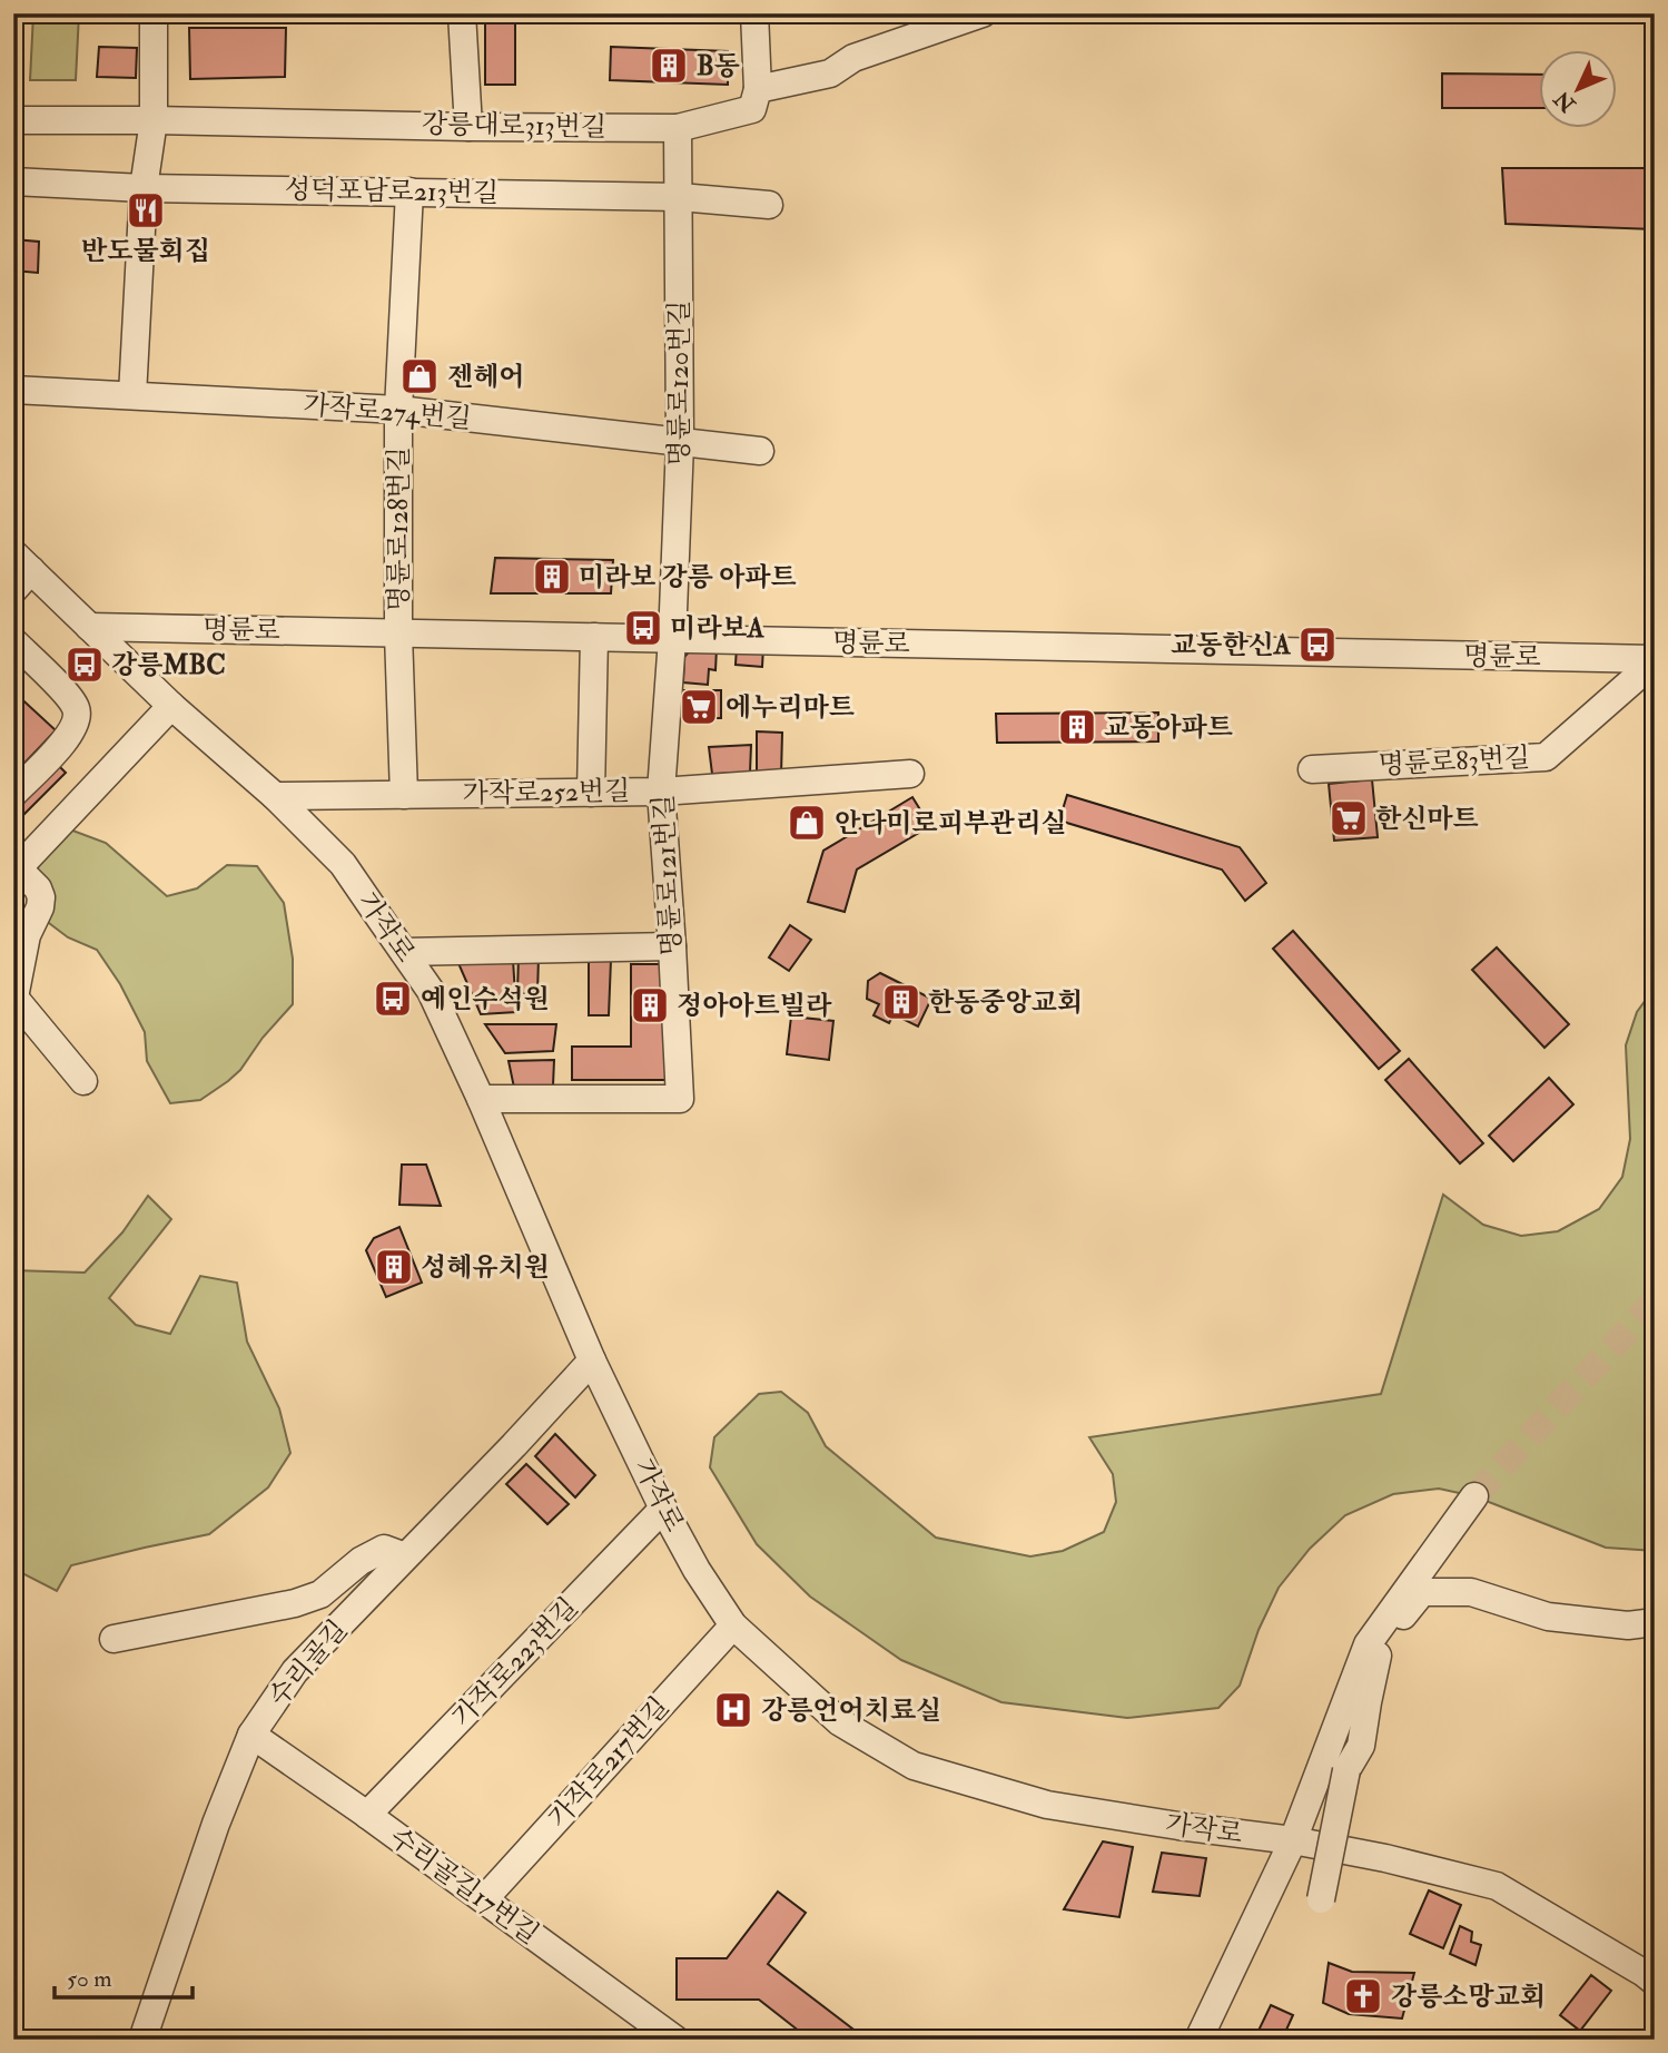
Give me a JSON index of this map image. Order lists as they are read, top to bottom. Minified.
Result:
{"streets":{"street":["강릉대로313번길","성덕포남로213번길","명륜로120번길","가작로274번길","명륜로128번길","명륜로","명륜로83번길","가작로252번길","명륜로121번길","가작로","가작로223번길","수리골길","가작로217번길","수리골길17번길"]},"crossings":[["강릉대로313번길","명륜로120번길"],["성덕포남로213번길","명륜로120번길"],["성덕포남로213번길","명륜로128번길"],["명륜로120번길","가작로274번길"],["명륜로120번길","명륜로"],["명륜로120번길","명륜로121번길"],["가작로274번길","명륜로128번길"],["명륜로128번길","명륜로"],["명륜로128번길","가작로252번길"],["명륜로","명륜로83번길"],["명륜로","명륜로121번길"],["명륜로","가작로"],["가작로252번길","명륜로121번길"],["가작로252번길","가작로"],["명륜로121번길","가작로"],["가작로","가작로223번길"],["가작로","수리골길"],["가작로","가작로217번길"],["가작로223번길","수리골길17번길"],["수리골길","수리골길17번길"],["가작로217번길","수리골길17번길"]],"places":{"building":["B동","미라보 강릉 아파트","교동아파트","한동중앙교회","정아아트빌라","성혜유치원"],"restaurant":["반도물회집"],"shop":["젠헤어","안다미로피부관리실"],"bus stop":["미라보A","교동한신A","강릉MBC","예인수석원"],"supermarket":["에누리마트","한신마트"],"hospital":["강릉언어치료실"],"church":["강릉소망교회"]},"scale_bar":"50 m","north":"bottom left"}
